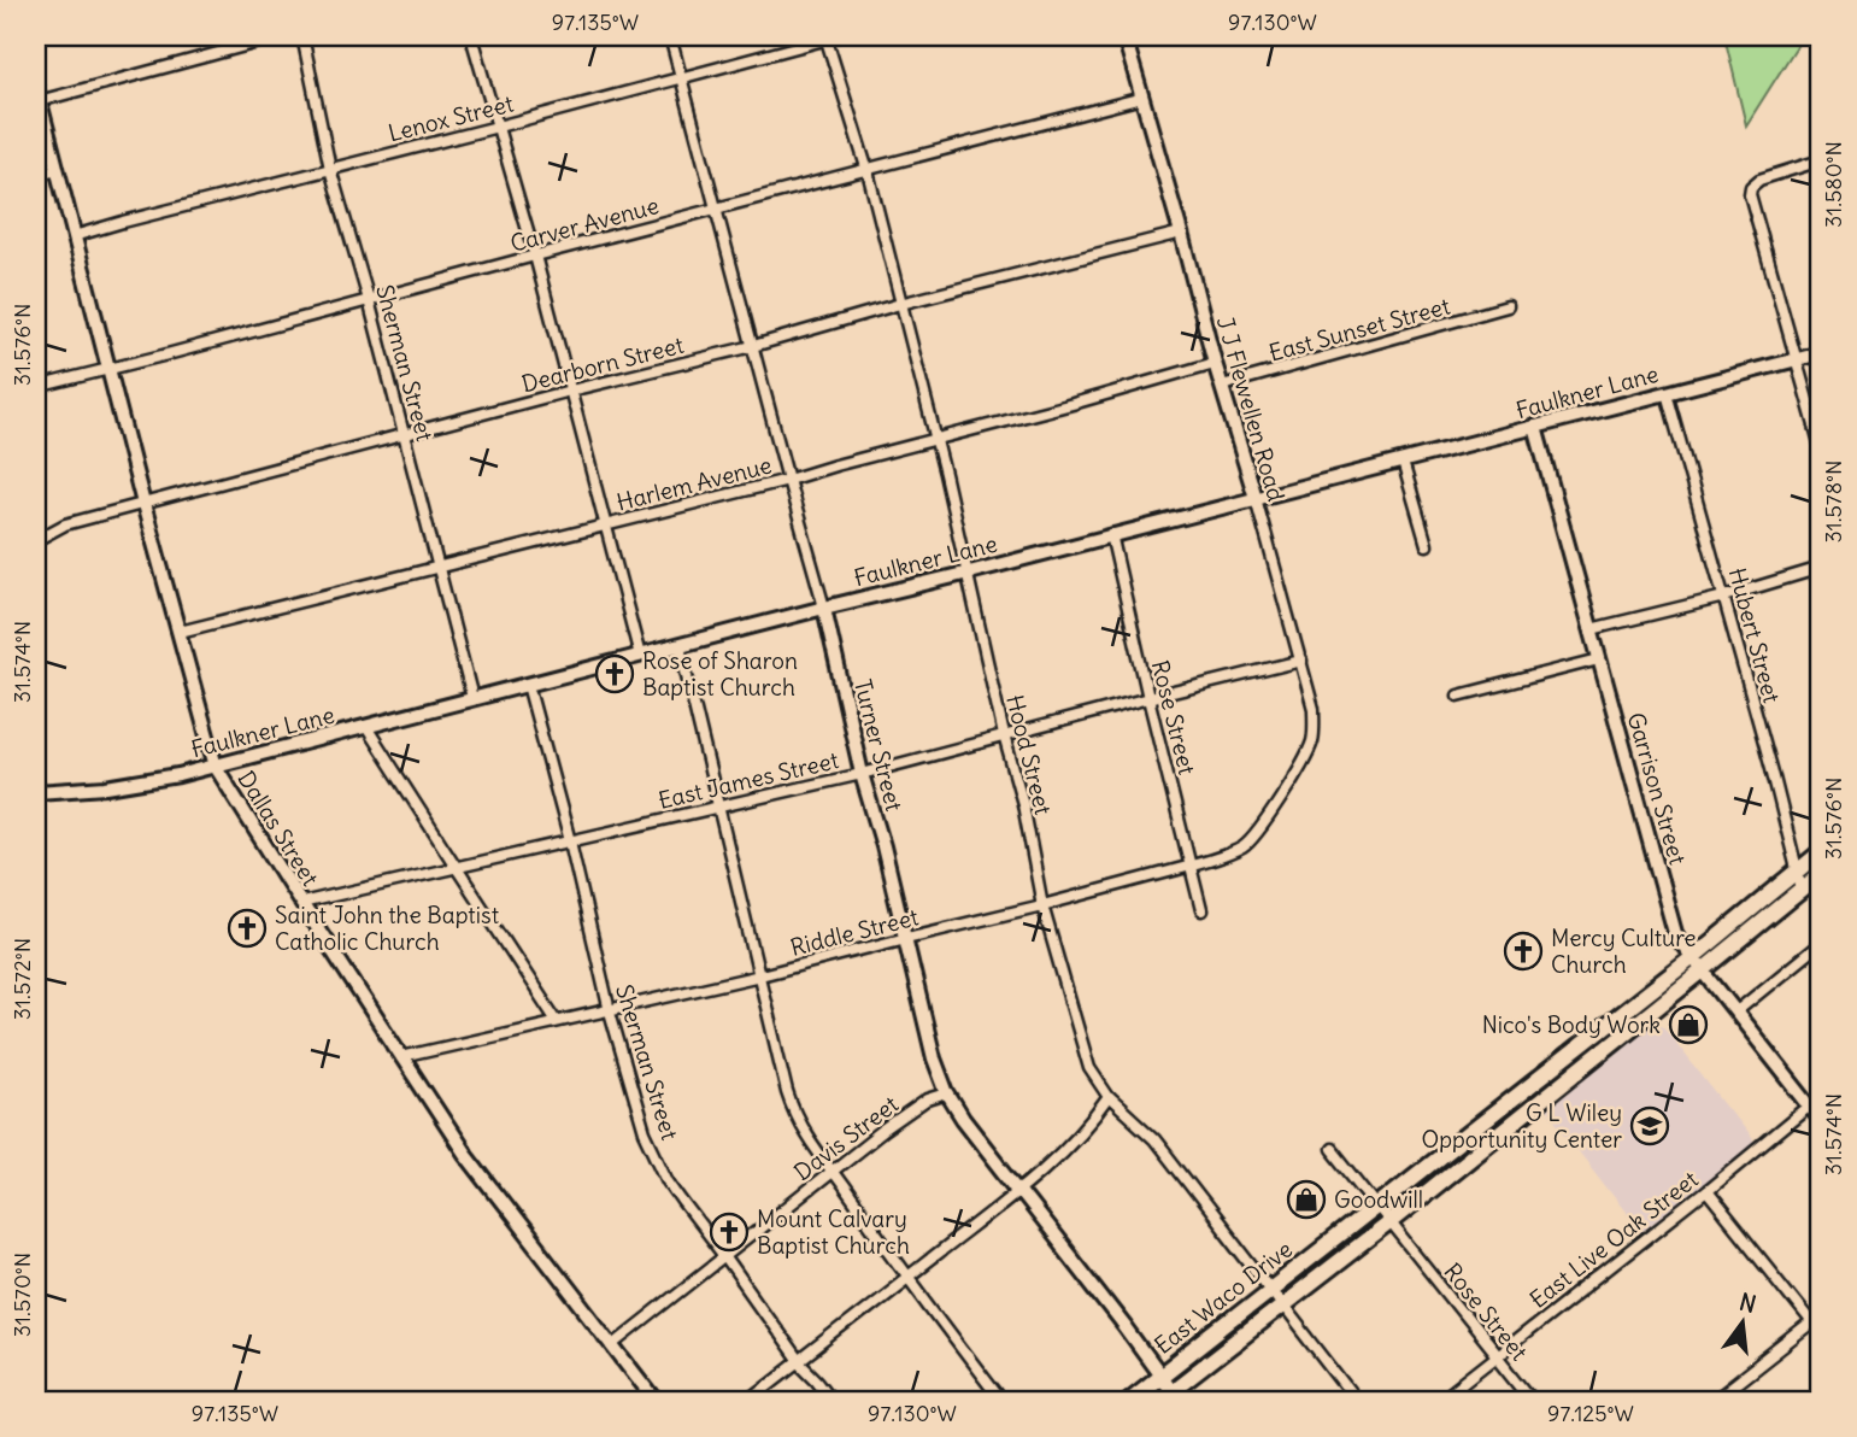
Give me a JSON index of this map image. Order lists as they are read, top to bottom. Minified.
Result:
{"streets":{"main road":["East Waco Drive"],"street":["Lenox Street","Carver Avenue","East Sunset Street","Sherman Street","Dearborn Street","Faulkner Lane","J J Flewellen Road","Harlem Avenue","Hubert Street","Rose Street","Turner Street","Hood Street","East James Street","Garrison Street","Dallas Street","Riddle Street","Davis Street","East Live Oak Street"]},"crossings":[["Lenox Street","Sherman Street"],["Lenox Street","Turner Street"],["Lenox Street","Hood Street"],["Lenox Street","Dallas Street"],["Carver Avenue","Sherman Street"],["Carver Avenue","J J Flewellen Road"],["Carver Avenue","Turner Street"],["Carver Avenue","Hood Street"],["Carver Avenue","Dallas Street"],["East Sunset Street","J J Flewellen Road"],["Sherman Street","Dearborn Street"],["Sherman Street","Faulkner Lane"],["Sherman Street","Harlem Avenue"],["Sherman Street","East James Street"],["Sherman Street","Riddle Street"],["Sherman Street","Davis Street"],["Dearborn Street","J J Flewellen Road"],["Dearborn Street","Turner Street"],["Dearborn Street","Hood Street"],["Dearborn Street","Dallas Street"],["Faulkner Lane","J J Flewellen Road"],["Faulkner Lane","Hubert Street"],["Faulkner Lane","Rose Street"],["Faulkner Lane","Turner Street"],["Faulkner Lane","Hood Street"],["Faulkner Lane","Garrison Street"],["Faulkner Lane","Dallas Street"],["J J Flewellen Road","Harlem Avenue"],["J J Flewellen Road","East James Street"],["J J Flewellen Road","Riddle Street"],["Harlem Avenue","Turner Street"],["Harlem Avenue","Hood Street"],["Harlem Avenue","Dallas Street"],["Hubert Street","East Waco Drive"],["Rose Street","East James Street"],["Rose Street","Riddle Street"],["Rose Street","East Live Oak Street"],["Rose Street","East Waco Drive"],["Turner Street","East James Street"],["Turner Street","Riddle Street"],["Turner Street","Davis Street"],["Turner Street","East Waco Drive"],["Hood Street","East James Street"],["Hood Street","Riddle Street"],["Hood Street","East Waco Drive"],["East James Street","Dallas Street"],["Garrison Street","East Live Oak Street"],["Garrison Street","East Waco Drive"],["Dallas Street","Riddle Street"],["Dallas Street","Davis Street"]],"places":{"church":["Rose of Sharon Baptist Church","Saint John the Baptist Catholic Church","Mercy Culture Church","Mount Calvary Baptist Church"],"shop":["Nico's Body Work","Goodwill"],"school or university":["G L Wiley Opportunity Center"]},"north":"top","coordinates":["97.135°W","97.130°W","31.580°N","31.576°N","31.578°N","31.574°N","31.572°N","31.570°N","97.125°W"]}
